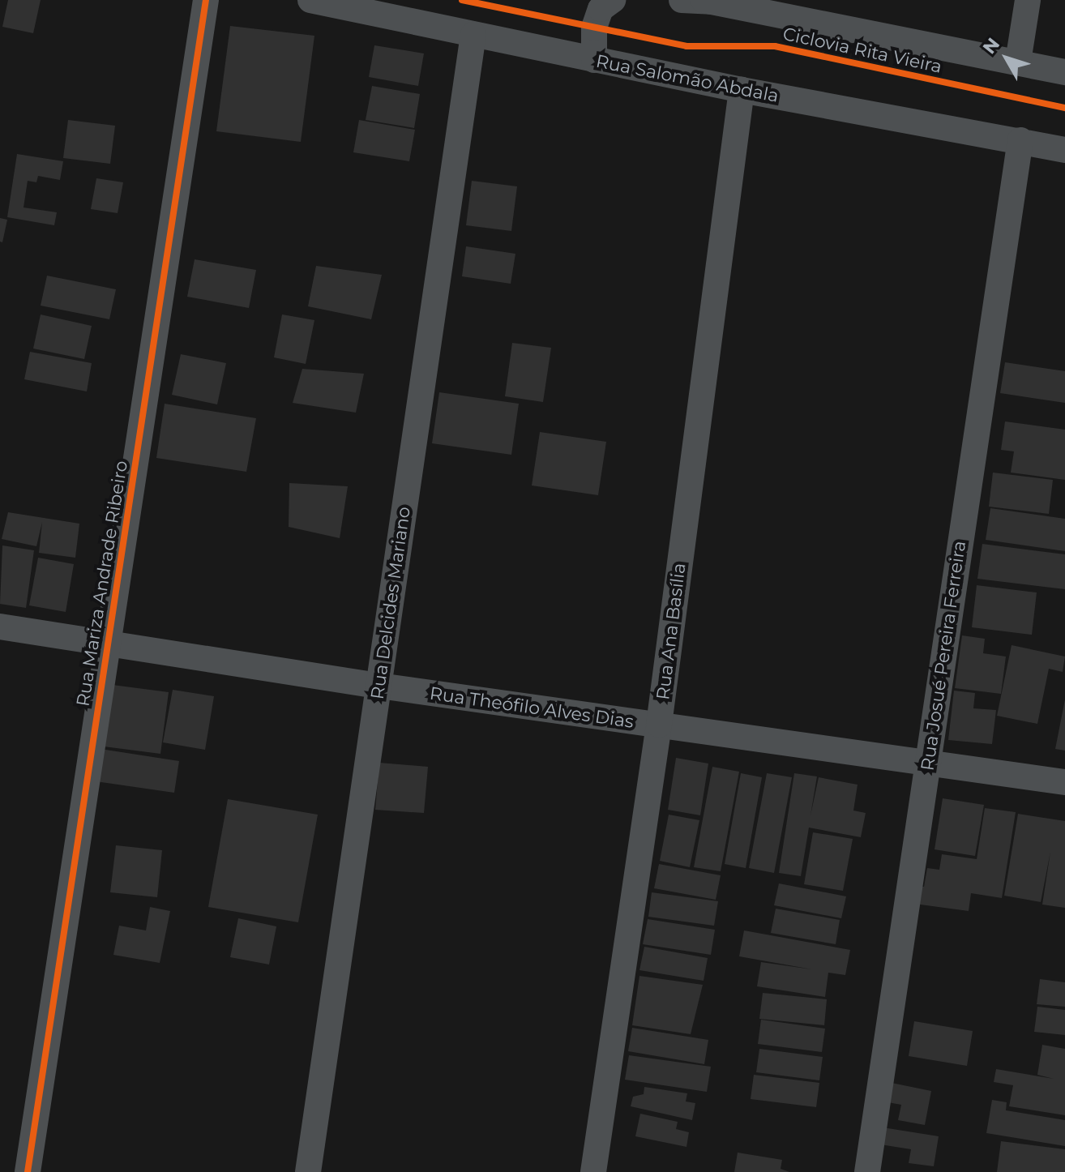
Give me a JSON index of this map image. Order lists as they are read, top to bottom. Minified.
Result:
{"streets":{"street":["Rua Salomão Abdala","Rua Mariza Andrade Ribeiro","Rua Delcides Mariano","Rua Ana Basília","Rua Josué Pereira Ferreira","Rua Theófilo Alves Dias"],"cycle path":["Ciclovia Rita Vieira"]},"crossings":[["Rua Salomão Abdala","Rua Delcides Mariano"],["Rua Salomão Abdala","Rua Ana Basília"],["Rua Salomão Abdala","Rua Josué Pereira Ferreira"],["Rua Mariza Andrade Ribeiro","Rua Theófilo Alves Dias"],["Rua Delcides Mariano","Rua Theófilo Alves Dias"],["Rua Ana Basília","Rua Theófilo Alves Dias"],["Rua Josué Pereira Ferreira","Rua Theófilo Alves Dias"]],"north":"top left"}
